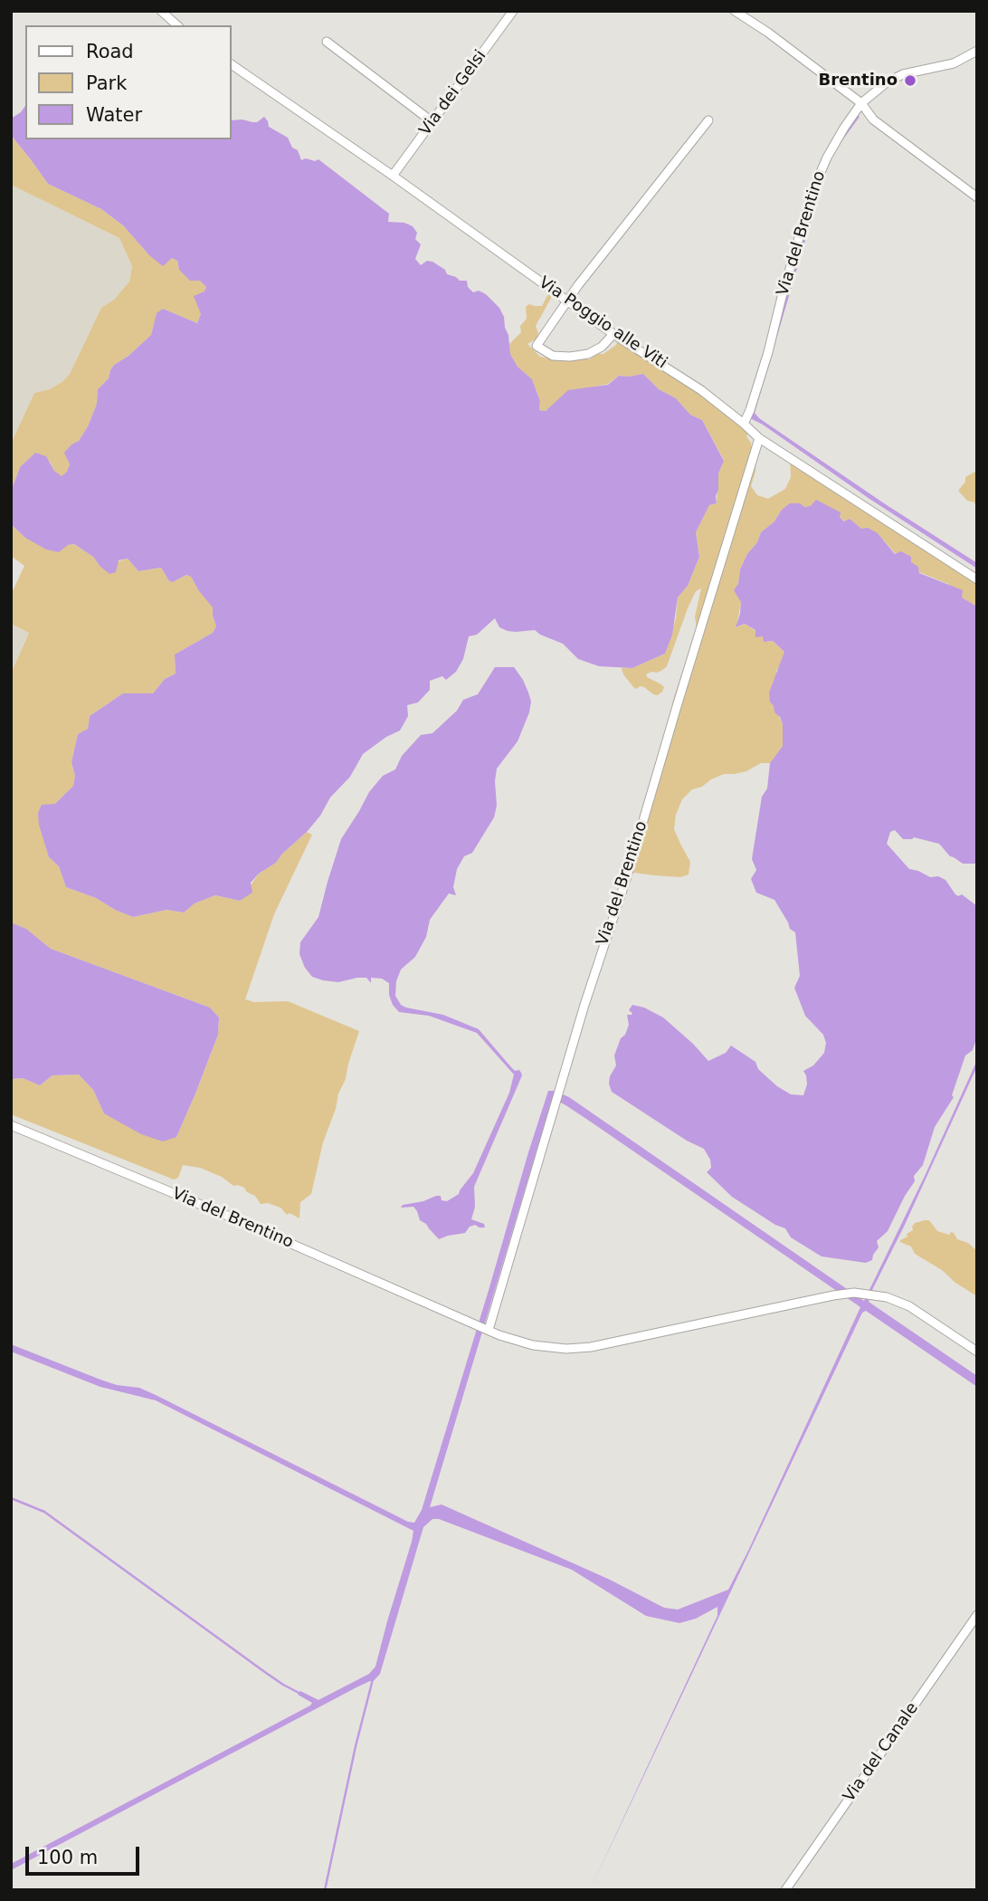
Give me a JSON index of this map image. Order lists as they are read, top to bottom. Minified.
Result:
{"streets":{"street":["Via dei Gelsi","Via del Brentino","Via Poggio alle Viti","Via del Canale"]},"crossings":[["Via dei Gelsi","Via Poggio alle Viti"],["Via del Brentino","Via Poggio alle Viti"]],"places":["Brentino"],"legend":["Road","Park","Water"],"scale_bar":"100 m"}
